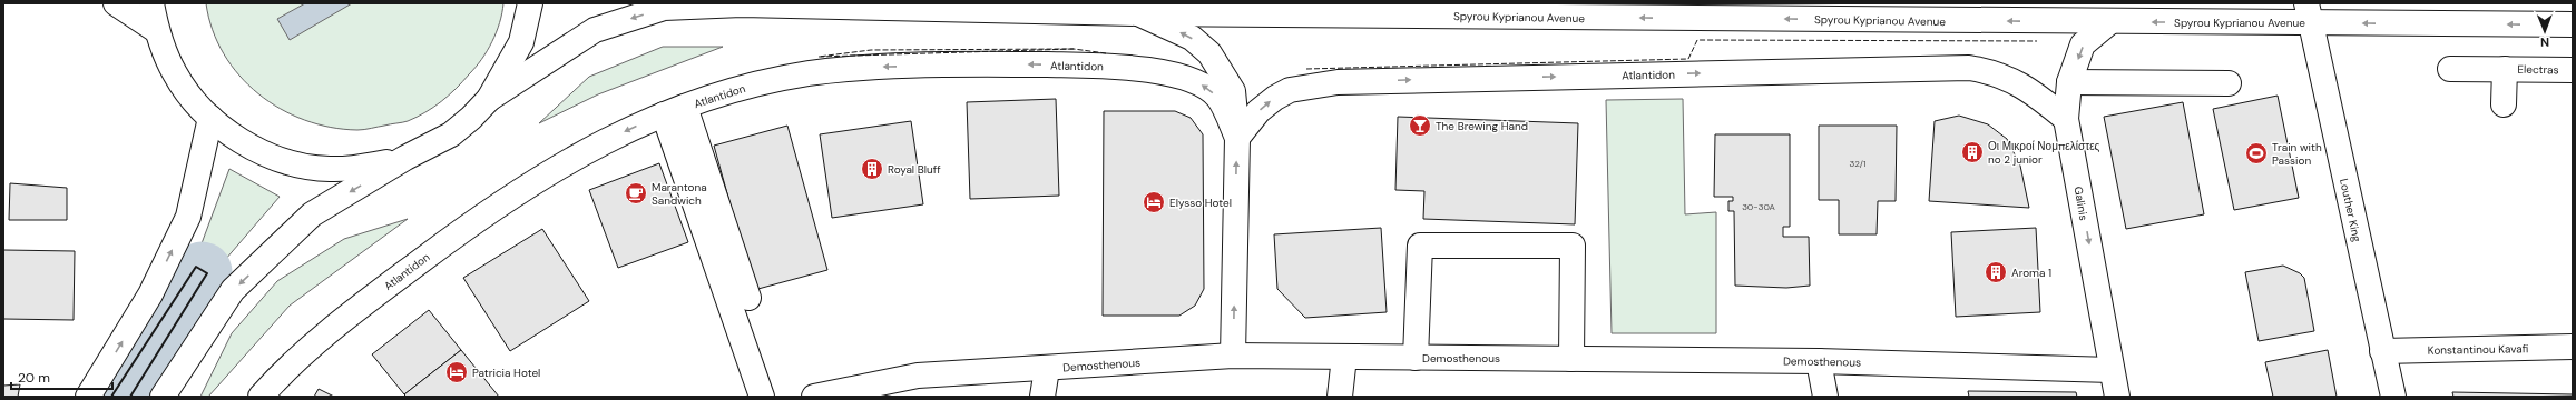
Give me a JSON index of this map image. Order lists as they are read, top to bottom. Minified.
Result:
{"streets":{"street":["Spyrou Kyprianou Avenue","Atlantidon","Electras","Galinis","Louther King","Konstantinou Kavafi","Demosthenous"]},"crossings":[["Spyrou Kyprianou Avenue","Atlantidon"],["Spyrou Kyprianou Avenue","Galinis"],["Spyrou Kyprianou Avenue","Louther King"],["Atlantidon","Galinis"],["Atlantidon","Demosthenous"],["Galinis","Demosthenous"],["Louther King","Konstantinou Kavafi"]],"one_way":["Spyrou Kyprianou Avenue","Galinis"],"places":{"bar":["The Brewing Hand"],"building":["Οι Μικροί Νομπελίστες no 2 junior","Royal Bluff","Aroma 1"],"sports":["Train with Passion"],"cafe":["Marantona Sandwich"],"hotel":["Elysso Hotel","Patricia Hotel"]},"house_numbers":["32/1","30-30A"],"scale_bar":"20 m","north":"bottom"}
